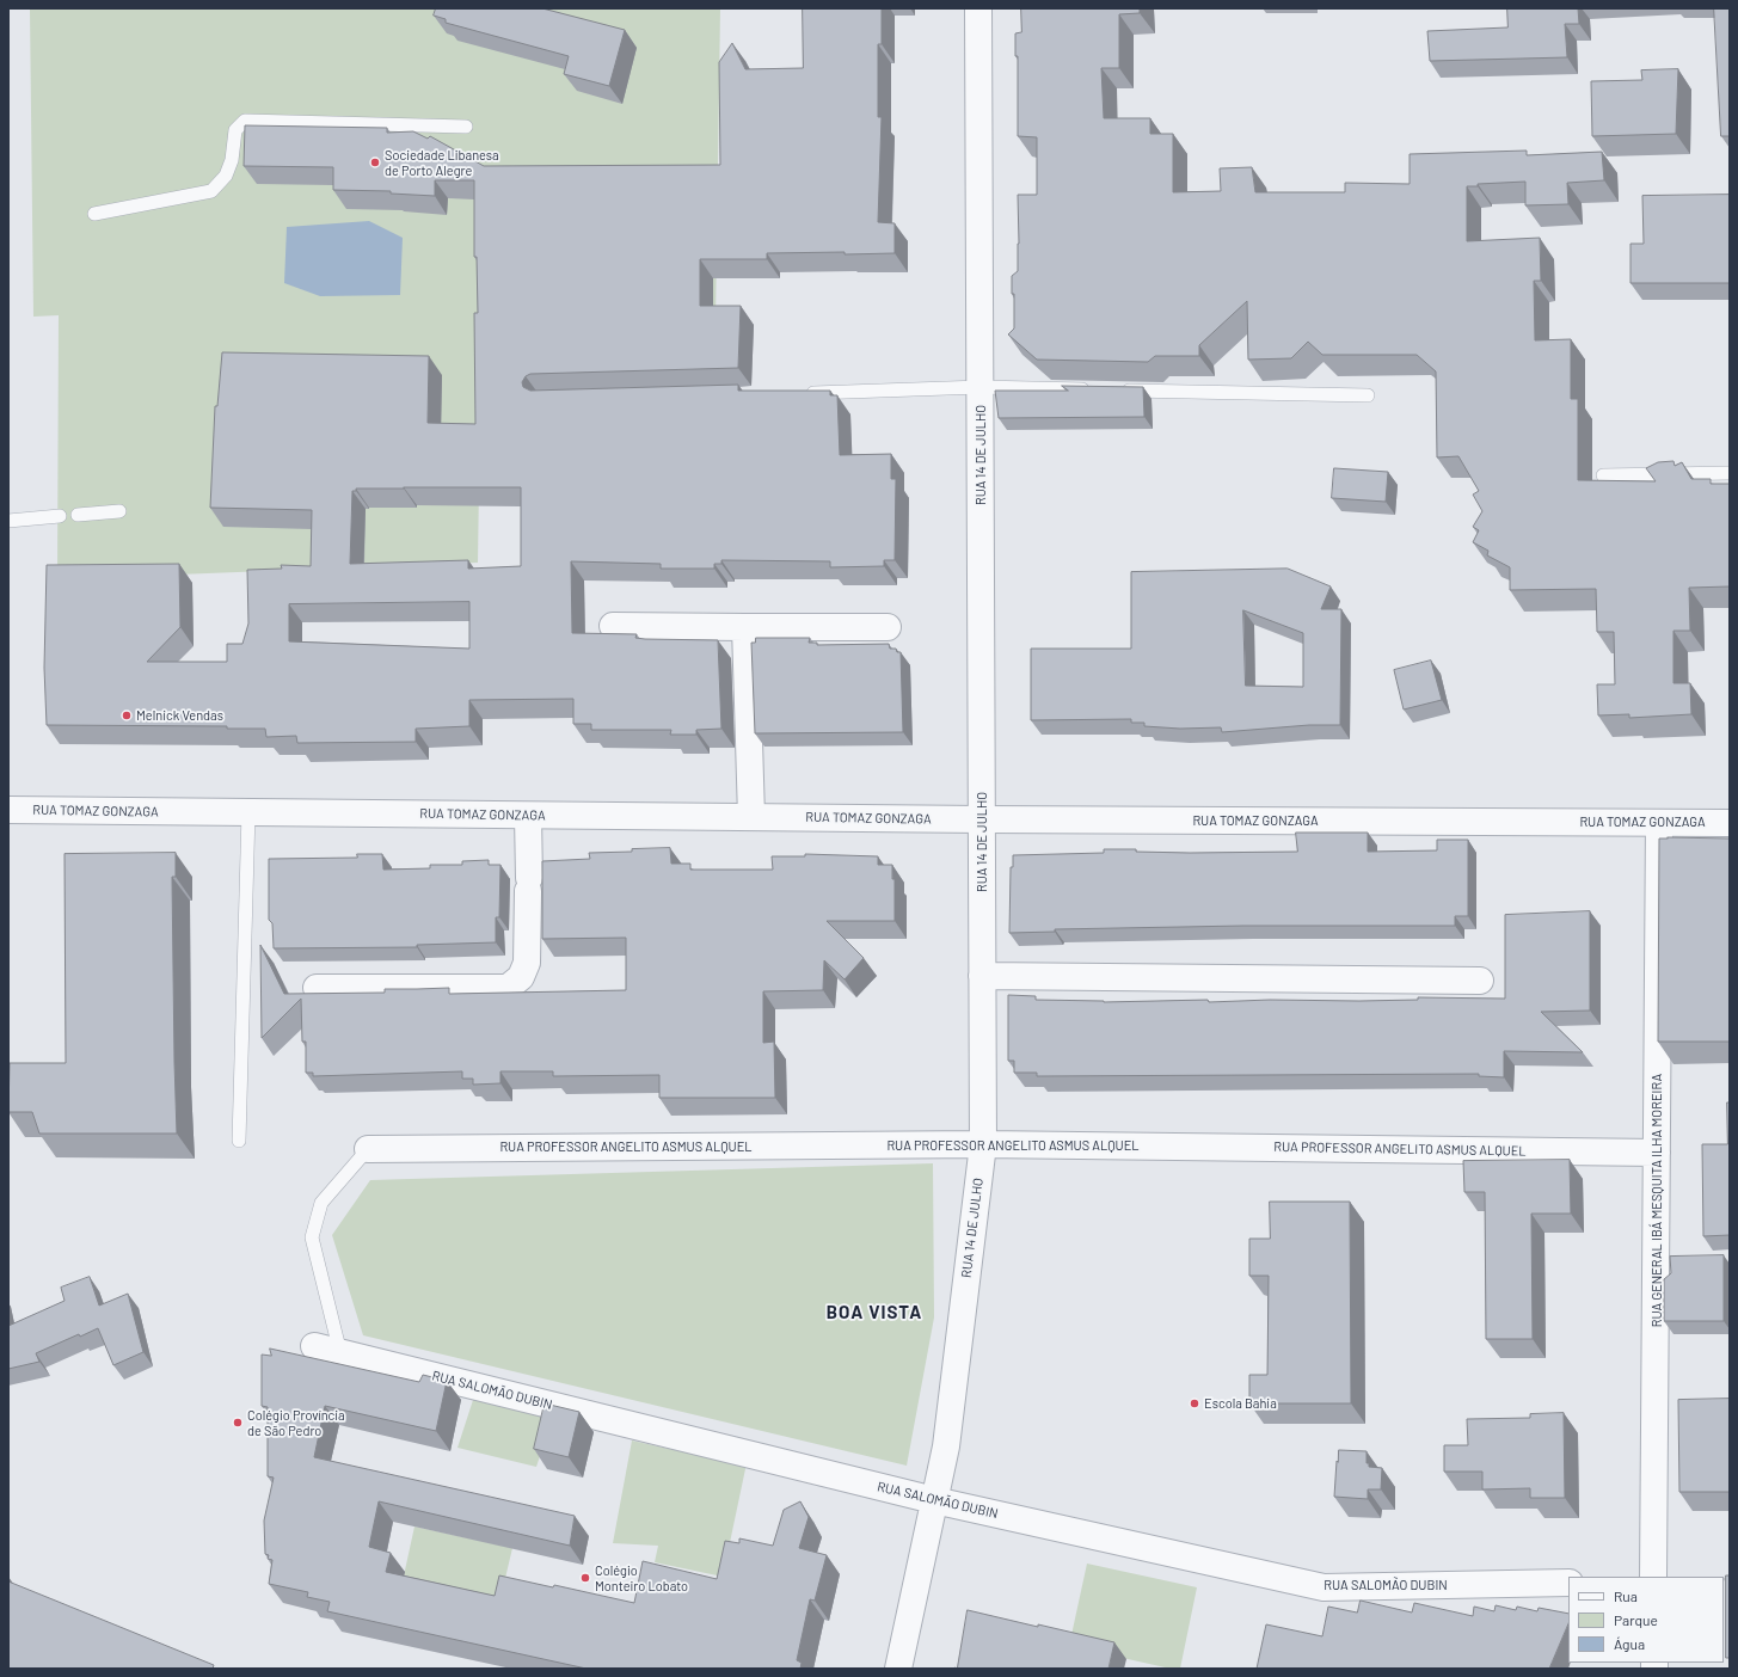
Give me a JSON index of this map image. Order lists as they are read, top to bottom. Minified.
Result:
{"streets":{"street":["RUA 14 DE JULHO","RUA TOMAZ GONZAGA","RUA PROFESSOR ANGELITO ASMUS ALQUEL","RUA GENERAL IBÁ MESQUITA ILHA MOREIRA","RUA SALOMÃO DUBIN"]},"crossings":[["RUA 14 DE JULHO","RUA TOMAZ GONZAGA"],["RUA 14 DE JULHO","RUA PROFESSOR ANGELITO ASMUS ALQUEL"],["RUA 14 DE JULHO","RUA SALOMÃO DUBIN"],["RUA TOMAZ GONZAGA","RUA GENERAL IBÁ MESQUITA ILHA MOREIRA"],["RUA PROFESSOR ANGELITO ASMUS ALQUEL","RUA GENERAL IBÁ MESQUITA ILHA MOREIRA"]],"districts":["BOA VISTA"],"places":["Sociedade Libanesa de Porto Alegre","Melnick Vendas","Escola Bahia","Colégio Província de São Pedro","Colégio Monteiro Lobato"],"legend":["Rua","Parque","Água"]}
